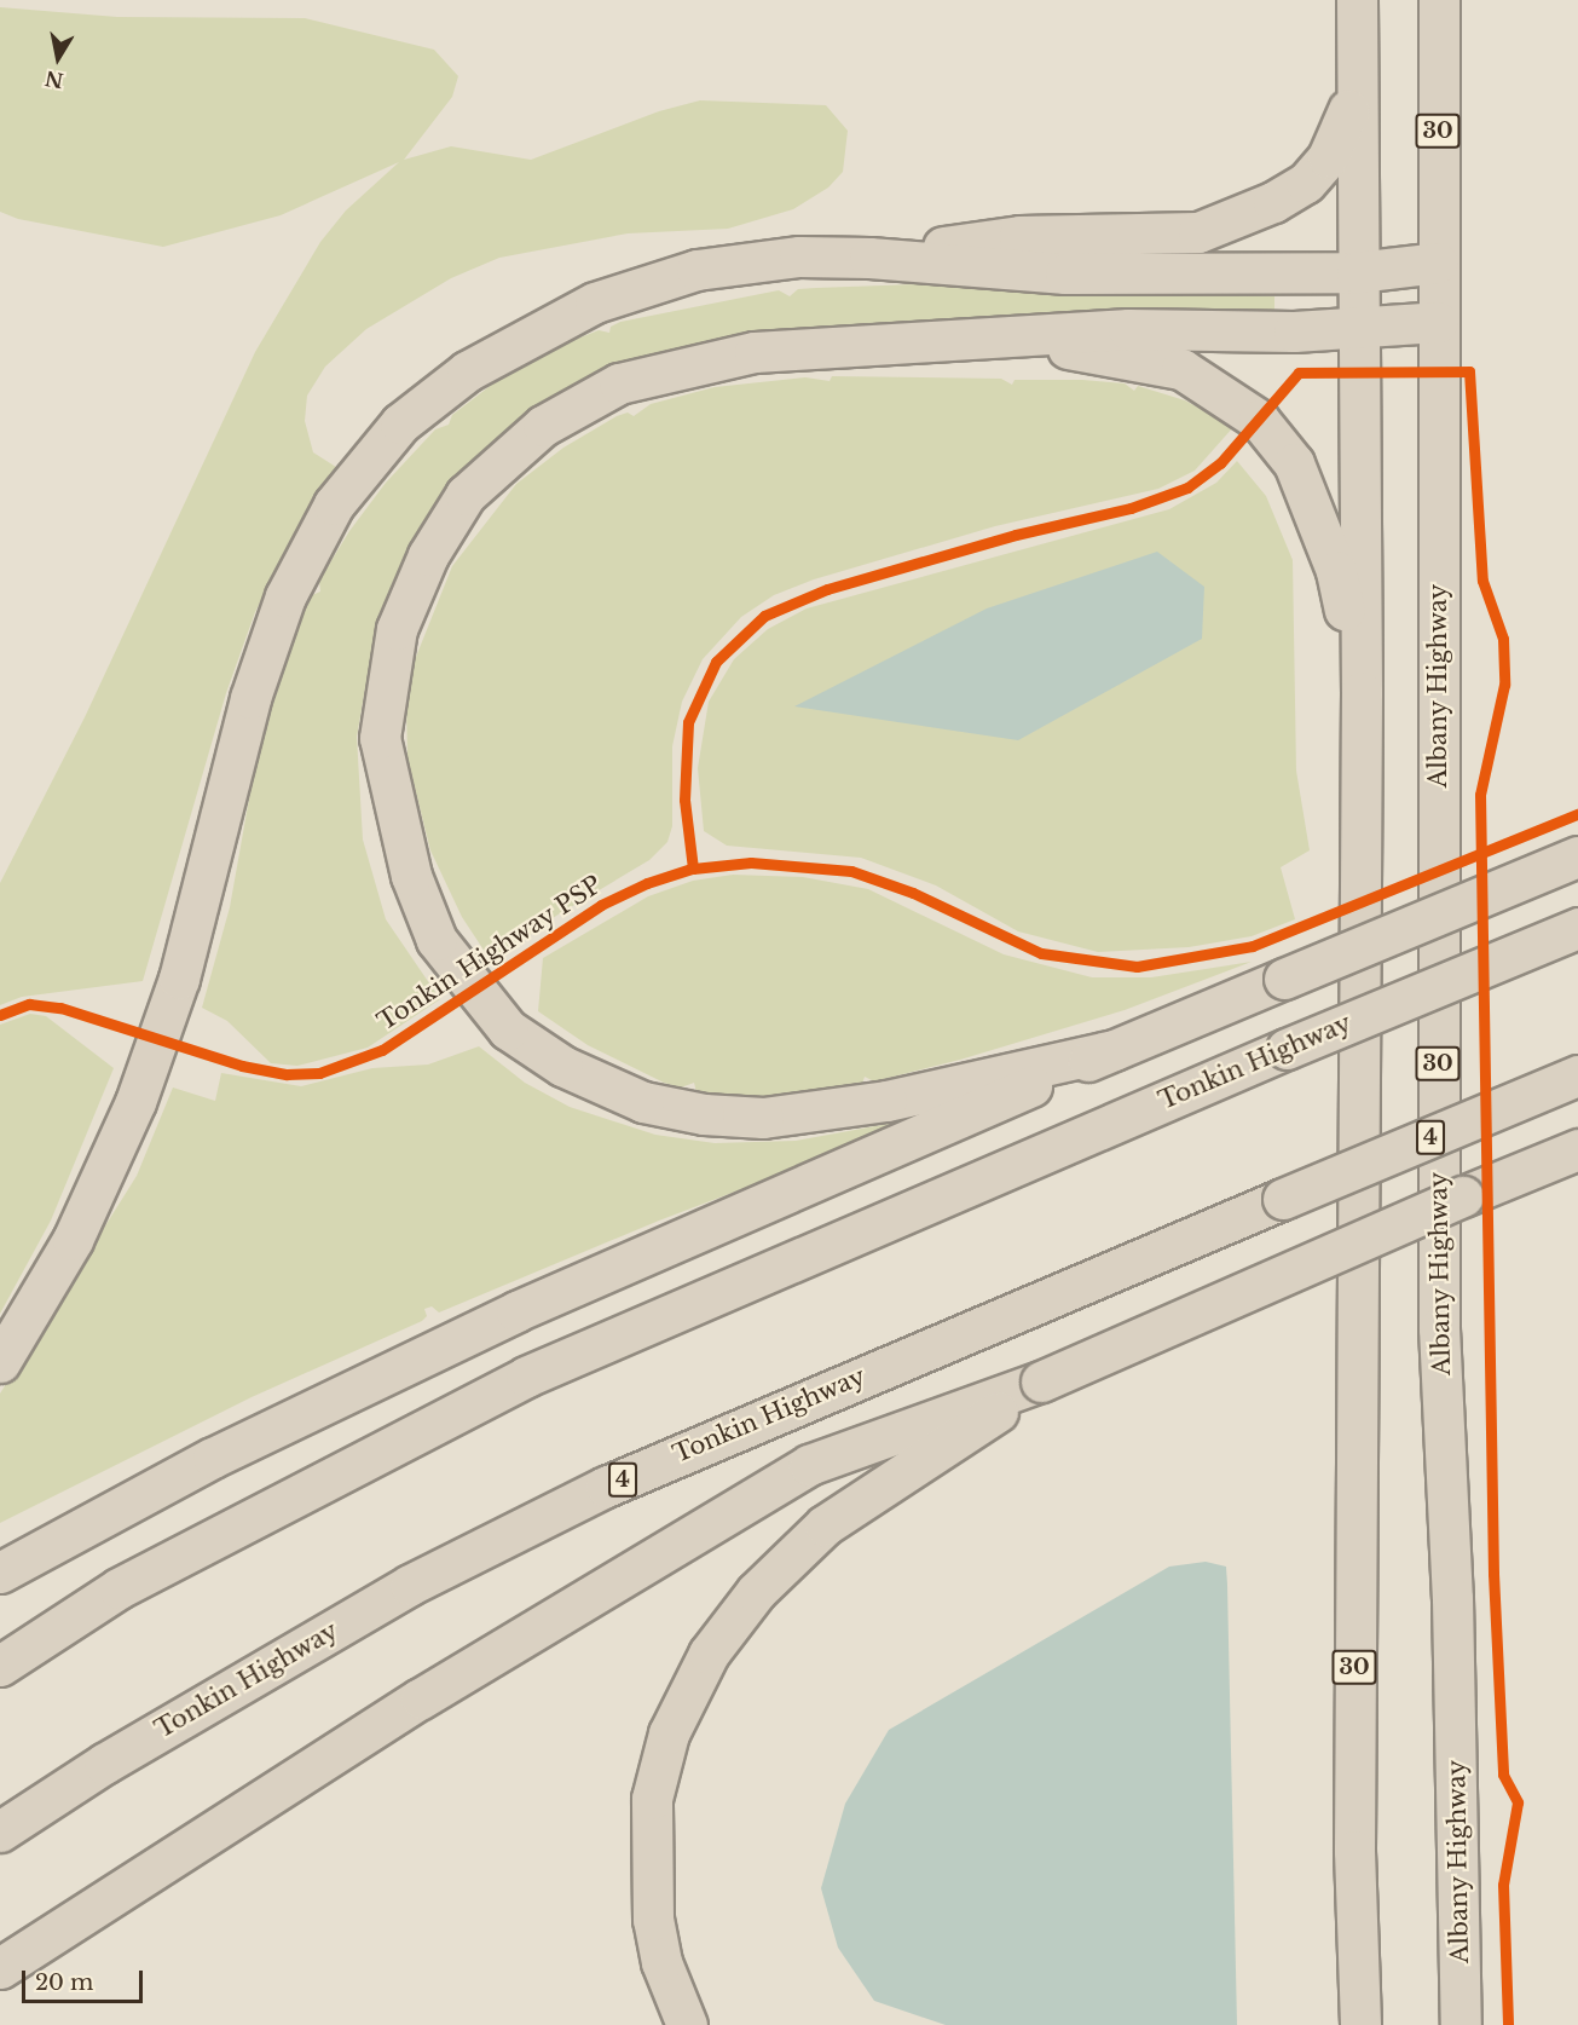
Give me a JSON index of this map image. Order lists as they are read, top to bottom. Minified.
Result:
{"streets":{"highway":["30","Albany Highway","Tonkin Highway","4"],"cycle path":["Tonkin Highway PSP"]},"scale_bar":"20 m","north":"bottom"}
